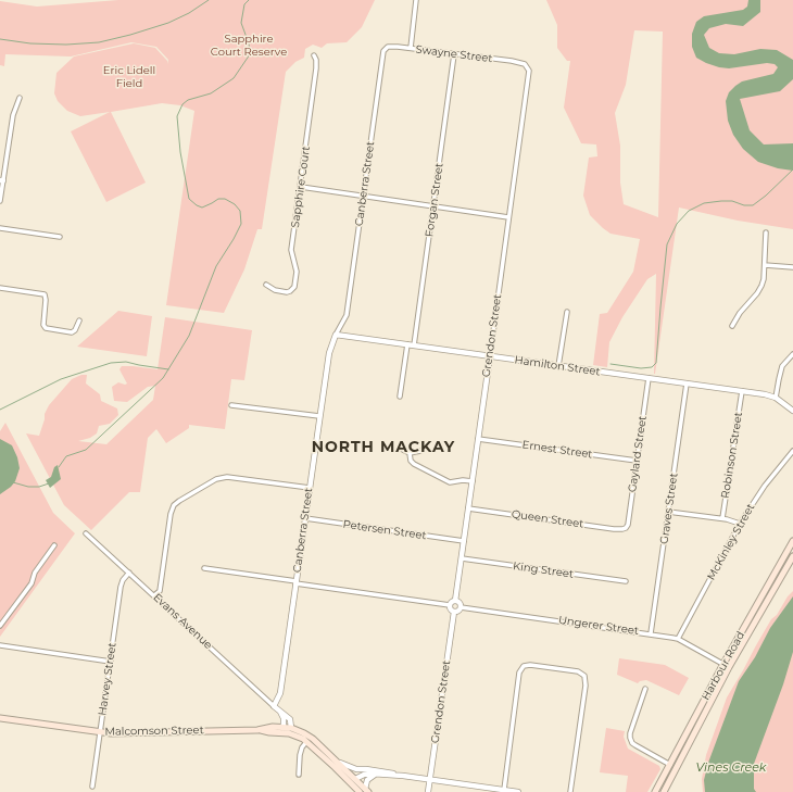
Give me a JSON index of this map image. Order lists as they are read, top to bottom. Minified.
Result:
{"streets":{"main road":["Harbour Road","Malcomson Street"],"street":["Swayne Street","Canberra Street","Sapphire Court","Forgan Street","Grendon Street","Hamilton Street","Ernest Street","Gaylard Street","Robinson Street","Graves Street","Queen Street","Petersen Street","McKinley Street","King Street","Evans Avenue","Ungerer Street","Harvey Street"]},"crossings":[["Swayne Street","Canberra Street"],["Swayne Street","Forgan Street"],["Swayne Street","Grendon Street"],["Canberra Street","Hamilton Street"],["Canberra Street","Petersen Street"],["Canberra Street","Evans Avenue"],["Forgan Street","Hamilton Street"],["Grendon Street","Hamilton Street"],["Grendon Street","Ernest Street"],["Grendon Street","Queen Street"],["Grendon Street","Petersen Street"],["Grendon Street","King Street"],["Grendon Street","Ungerer Street"],["Hamilton Street","Gaylard Street"],["Hamilton Street","Robinson Street"],["Hamilton Street","Graves Street"],["Ernest Street","Gaylard Street"],["Gaylard Street","Queen Street"],["Graves Street","Ungerer Street"],["McKinley Street","Ungerer Street"],["Evans Avenue","Harvey Street"],["Evans Avenue","Malcomson Street"],["Ungerer Street","Harbour Road"],["Harvey Street","Malcomson Street"]],"districts":["NORTH MACKAY"],"water":["Vines Creek"],"parks":["Sapphire Court Reserve","Eric Lidell Field"]}
